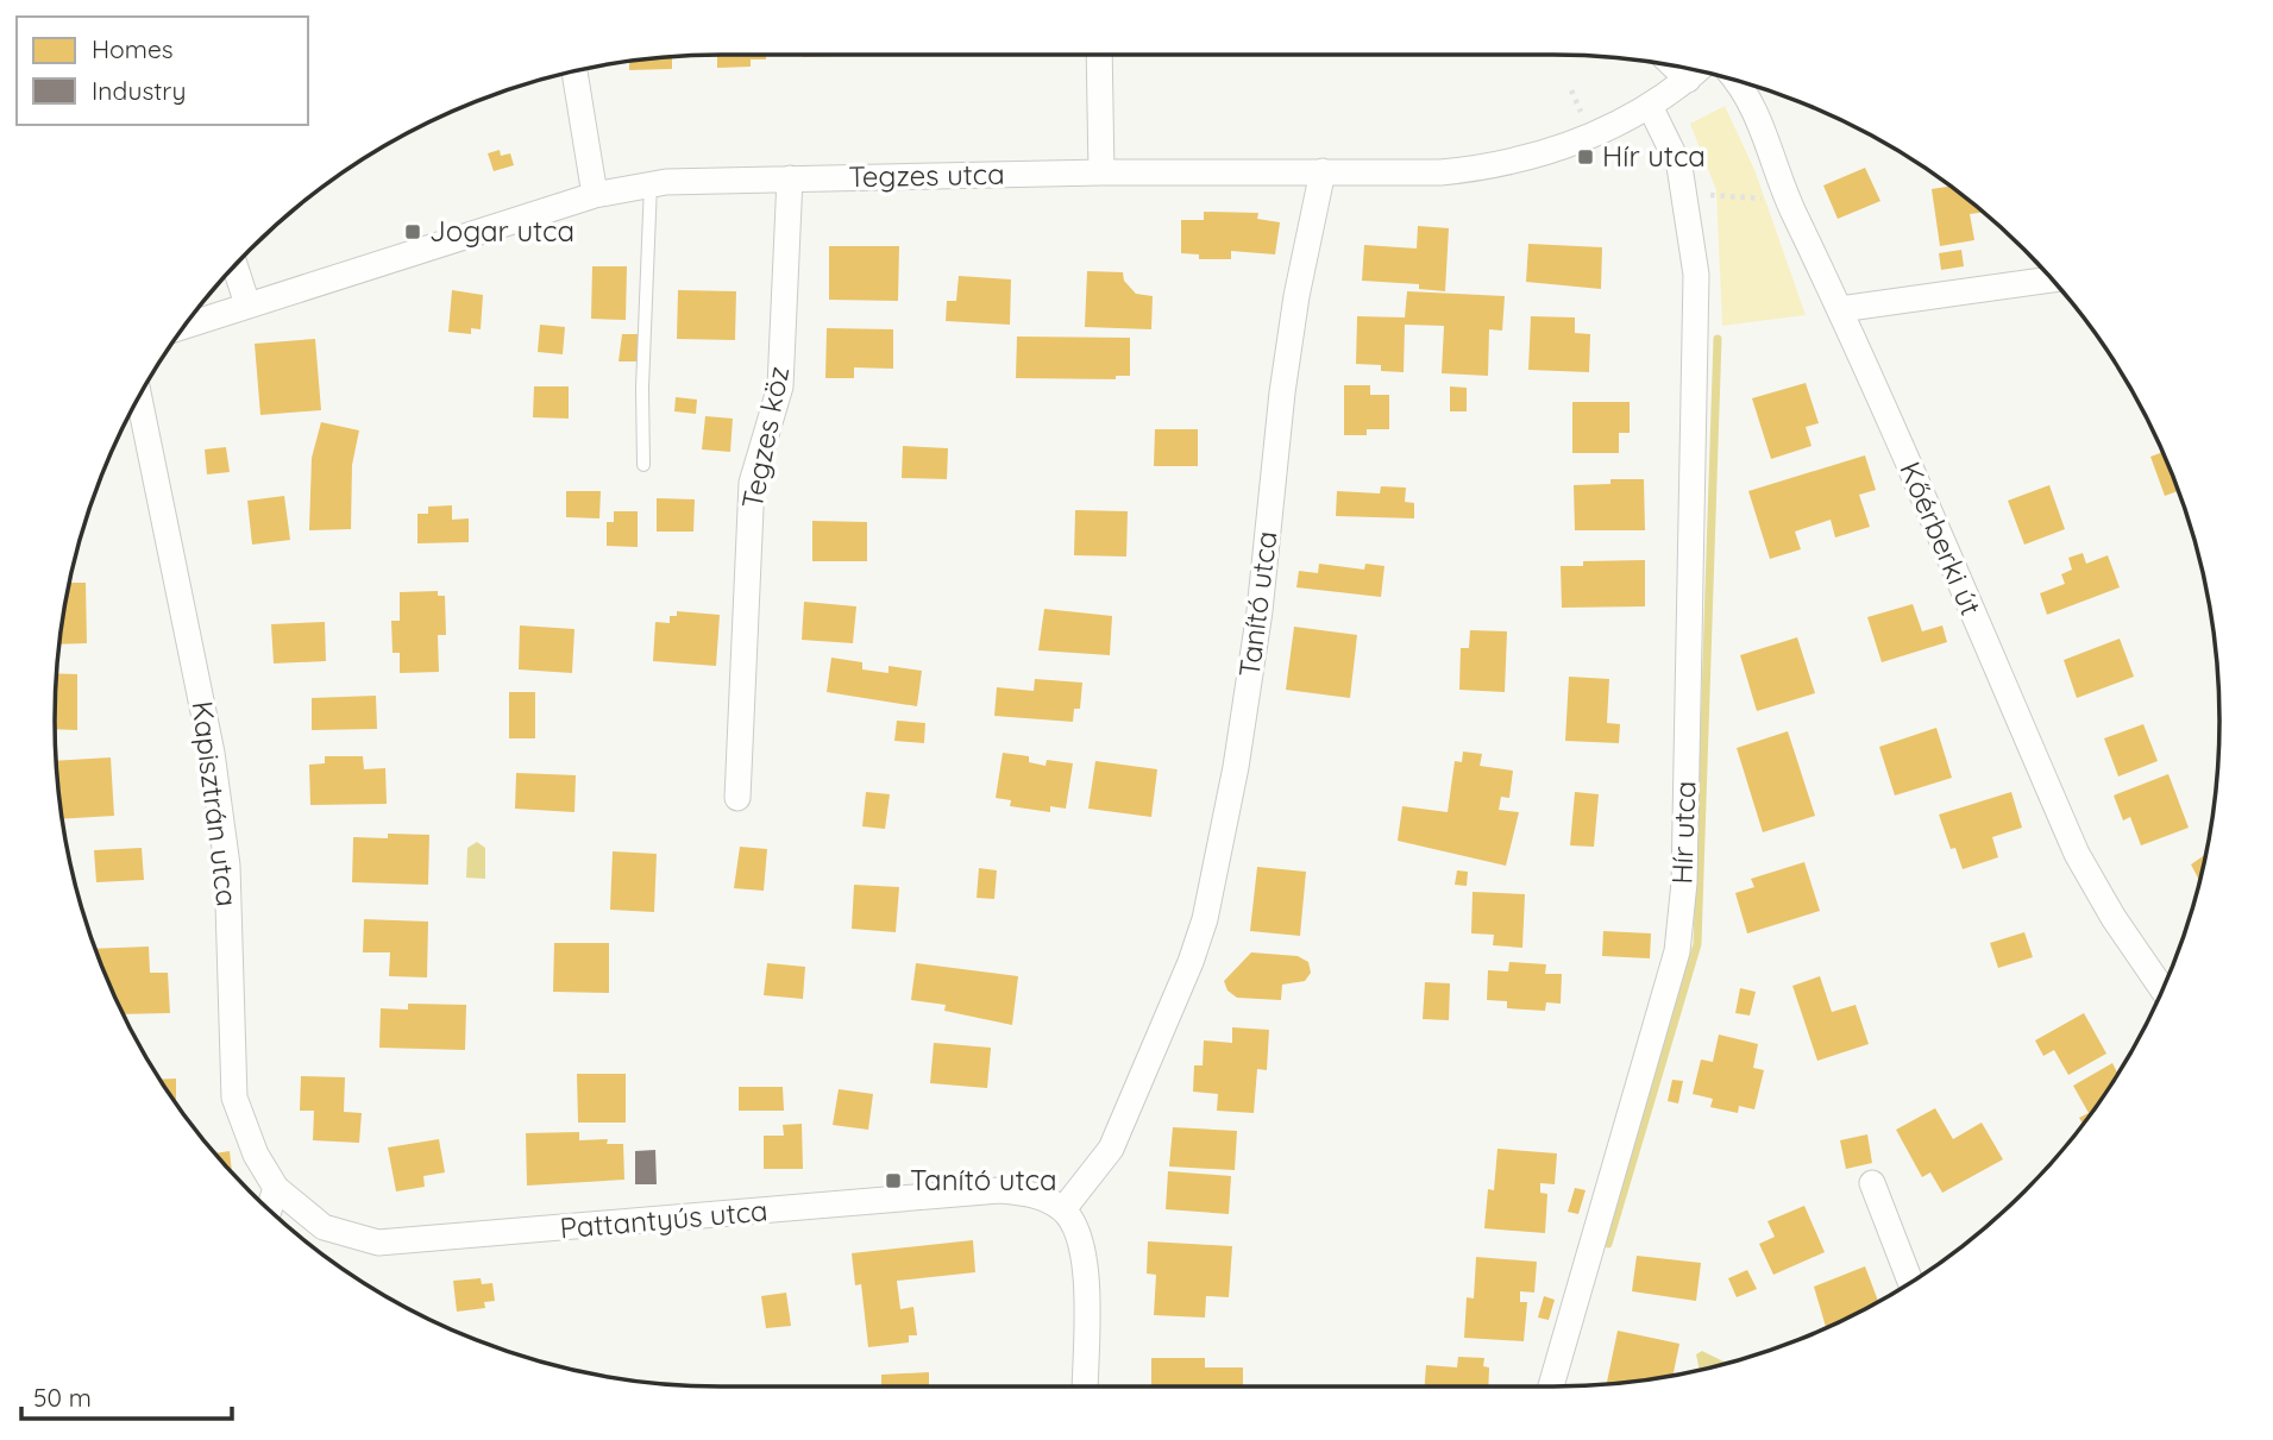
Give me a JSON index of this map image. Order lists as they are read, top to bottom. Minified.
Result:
{"streets":{"street":["Tegzes utca","Tegzes köz","Kőérberki út","Tanító utca","Kapisztrán utca","Hír utca","Pattantyús utca"]},"crossings":[["Tegzes utca","Tegzes köz"],["Tegzes utca","Tanító utca"],["Tegzes utca","Hír utca"],["Tanító utca","Pattantyús utca"],["Kapisztrán utca","Pattantyús utca"]],"places":{"transit":["Hír utca","Jogar utca","Tanító utca"]},"legend":["Homes","Industry"],"scale_bar":"50 m"}
